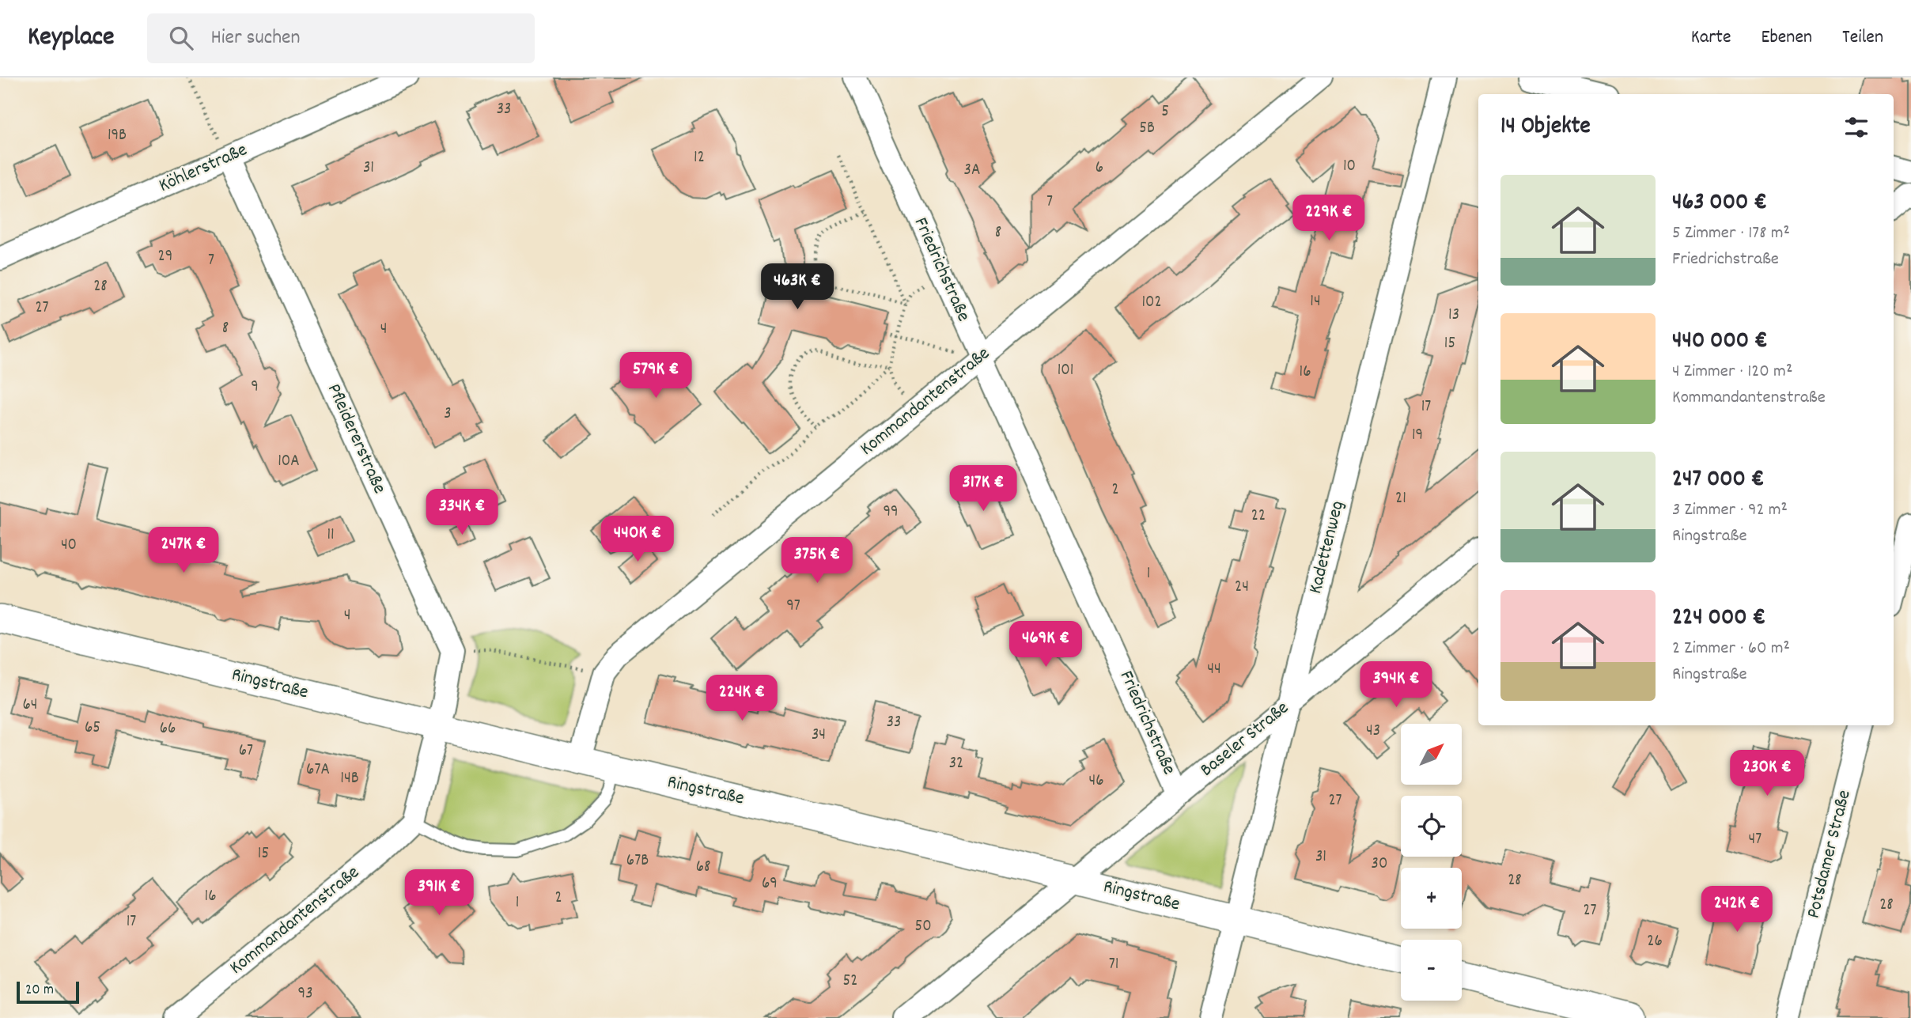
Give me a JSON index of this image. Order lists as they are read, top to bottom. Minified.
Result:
{"streets":{"street":["Köhlerstraße","Friedrichstraße","Kommandantenstraße","Pfleidererstraße","Kadettenweg","Ringstraße","Baseler Straße","Potsdamer Straße"]},"crossings":[["Köhlerstraße","Pfleidererstraße"],["Friedrichstraße","Kommandantenstraße"],["Friedrichstraße","Baseler Straße"],["Kommandantenstraße","Ringstraße"],["Kadettenweg","Ringstraße"],["Kadettenweg","Baseler Straße"],["Ringstraße","Baseler Straße"]],"house_numbers":["33","5","5B","19B","12","10","31","6","3A","7","8","29","7","28","14","102","27","13","8","4","15","101","16","9","17","3","19","10A","2","21","99","22","11","40","1","24","97","4","44","64","33","65","66","43","34","67","32","67A","14B","46","27","47","15","31","67B","30","68","28","69","16","2","1","28","27","17","50","26","71","52","93"],"scale_bar":"20 m","north":"top right","page":{"header":"Keyplace","search":"Hier suchen","nav":["Karte","Ebenen","Teilen"],"heading":"14 Objekte","list":[{"name":"463 000 €","note":"5 Zimmer · 178 m² · Friedrichstraße"},{"name":"440 000 €","note":"4 Zimmer · 120 m² · Kommandantenstraße"},{"name":"247 000 €","note":"3 Zimmer · 92 m² · Ringstraße"},{"name":"224 000 €","note":"2 Zimmer · 60 m² · Ringstraße"}],"price":["229K €","463K €","579K €","317K €","334K €","440K €","247K €","375K €","469K €","394K €","224K €","230K €","391K €","242K €"],"map_buttons":["+","−"],"scale":"20 m"}}
